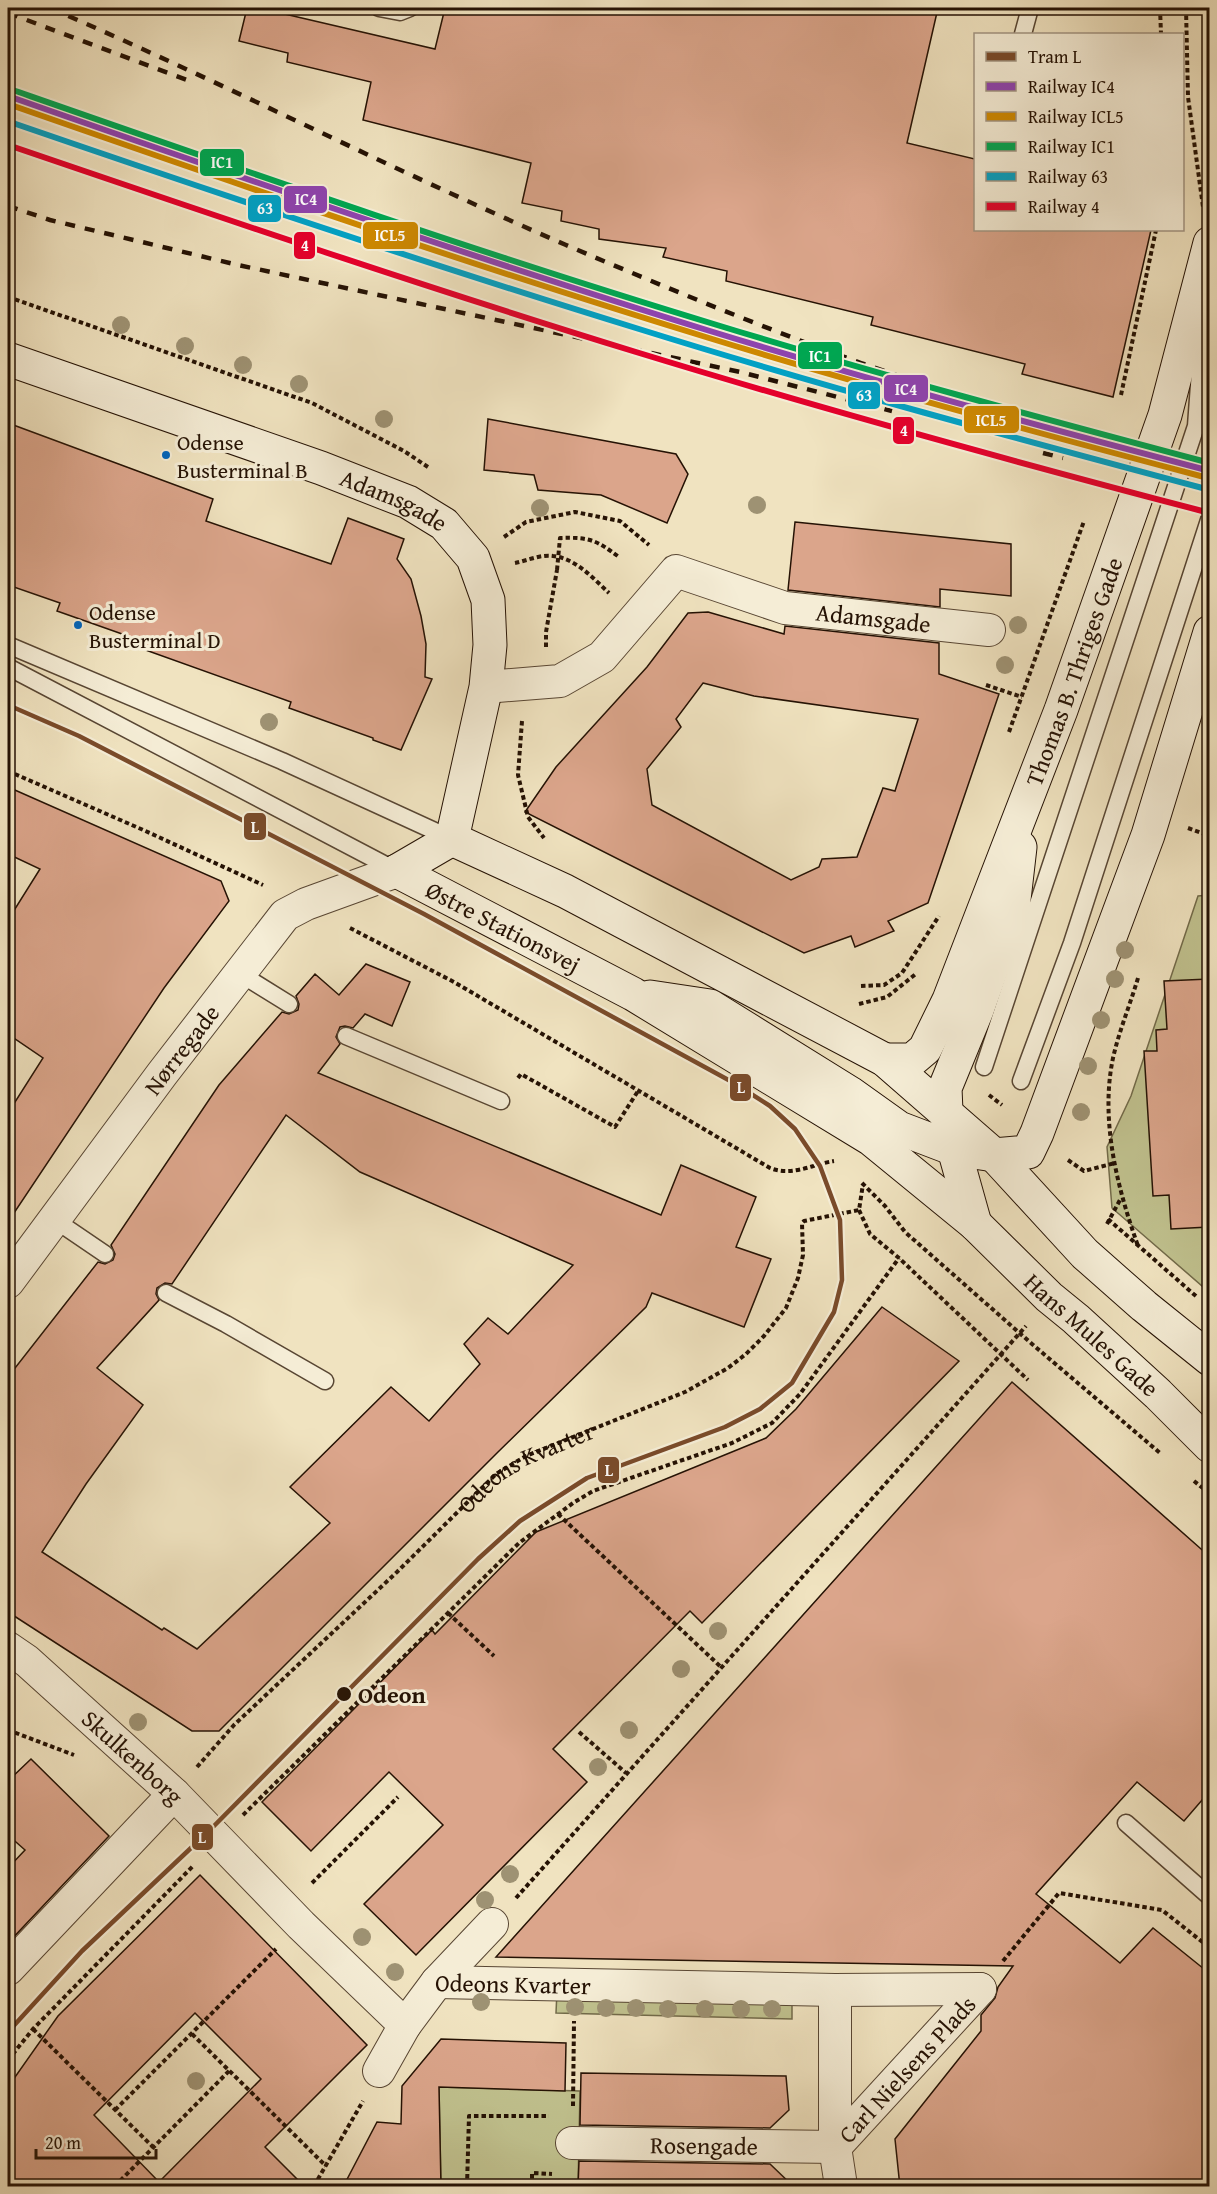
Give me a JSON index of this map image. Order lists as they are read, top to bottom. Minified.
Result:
{"streets":{"street":["Adamsgade","Thomas B. Thriges Gade","Østre Stationsvej","Nørregade","Hans Mules Gade","Odeons Kvarter","Skulkenborg","Carl Nielsens Plads","Rosengade"]},"crossings":[["Østre Stationsvej","Nørregade"],["Østre Stationsvej","Hans Mules Gade"],["Odeons Kvarter","Skulkenborg"],["Odeons Kvarter","Carl Nielsens Plads"],["Carl Nielsens Plads","Rosengade"]],"places":["Odense Busterminal B","Odense Busterminal D","Odeon"],"lines":["rail line IC1","rail line IC4","rail line ICL5","rail line 63","rail line 4","tram line L"],"legend":["Tram L","Railway IC4","Railway ICL5","Railway IC1","Railway 63","Railway 4"],"scale_bar":"20 m"}
